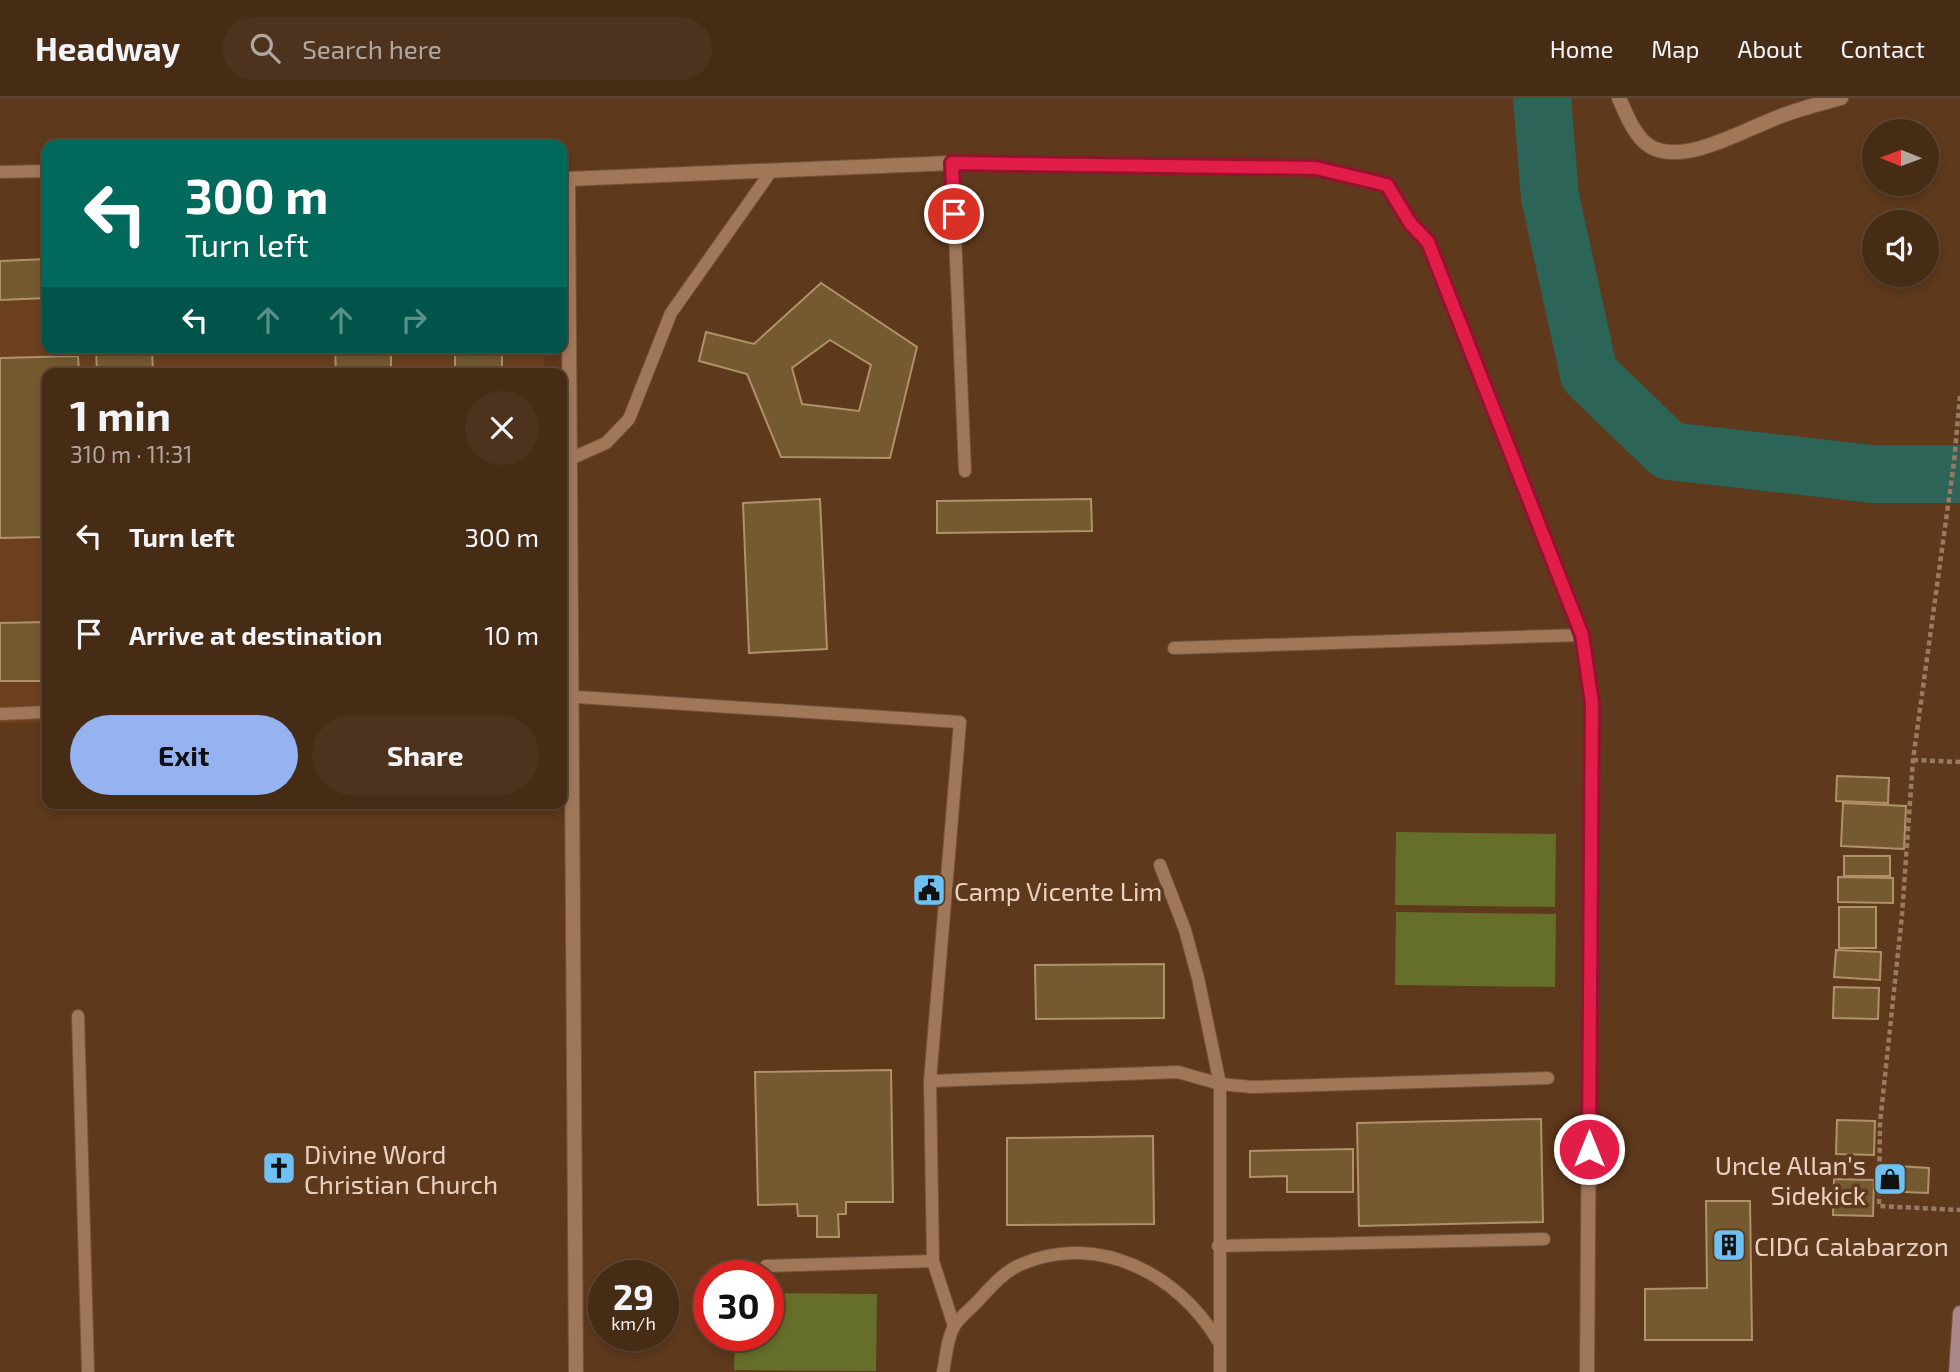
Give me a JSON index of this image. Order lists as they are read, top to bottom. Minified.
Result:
{"places":{"public building":["Camp Vicente Lim"],"church":["Divine Word Christian Church"],"shop":["Uncle Allan's Sidekick"],"building":["CIDG Calabarzon"]},"north":"left","page":{"header":"Headway","search":"Search here","nav":["Home","Map","About","Contact"],"turn":["300 m","Turn left"],"heading":["1 min","310 m · 11:31"],"list":[{"name":"Turn left","value":"300 m"},{"name":"Arrive at destination","value":"10 m"}],"buttons":["Exit","Share"],"speed":"29 km/h","limit":"30"}}
